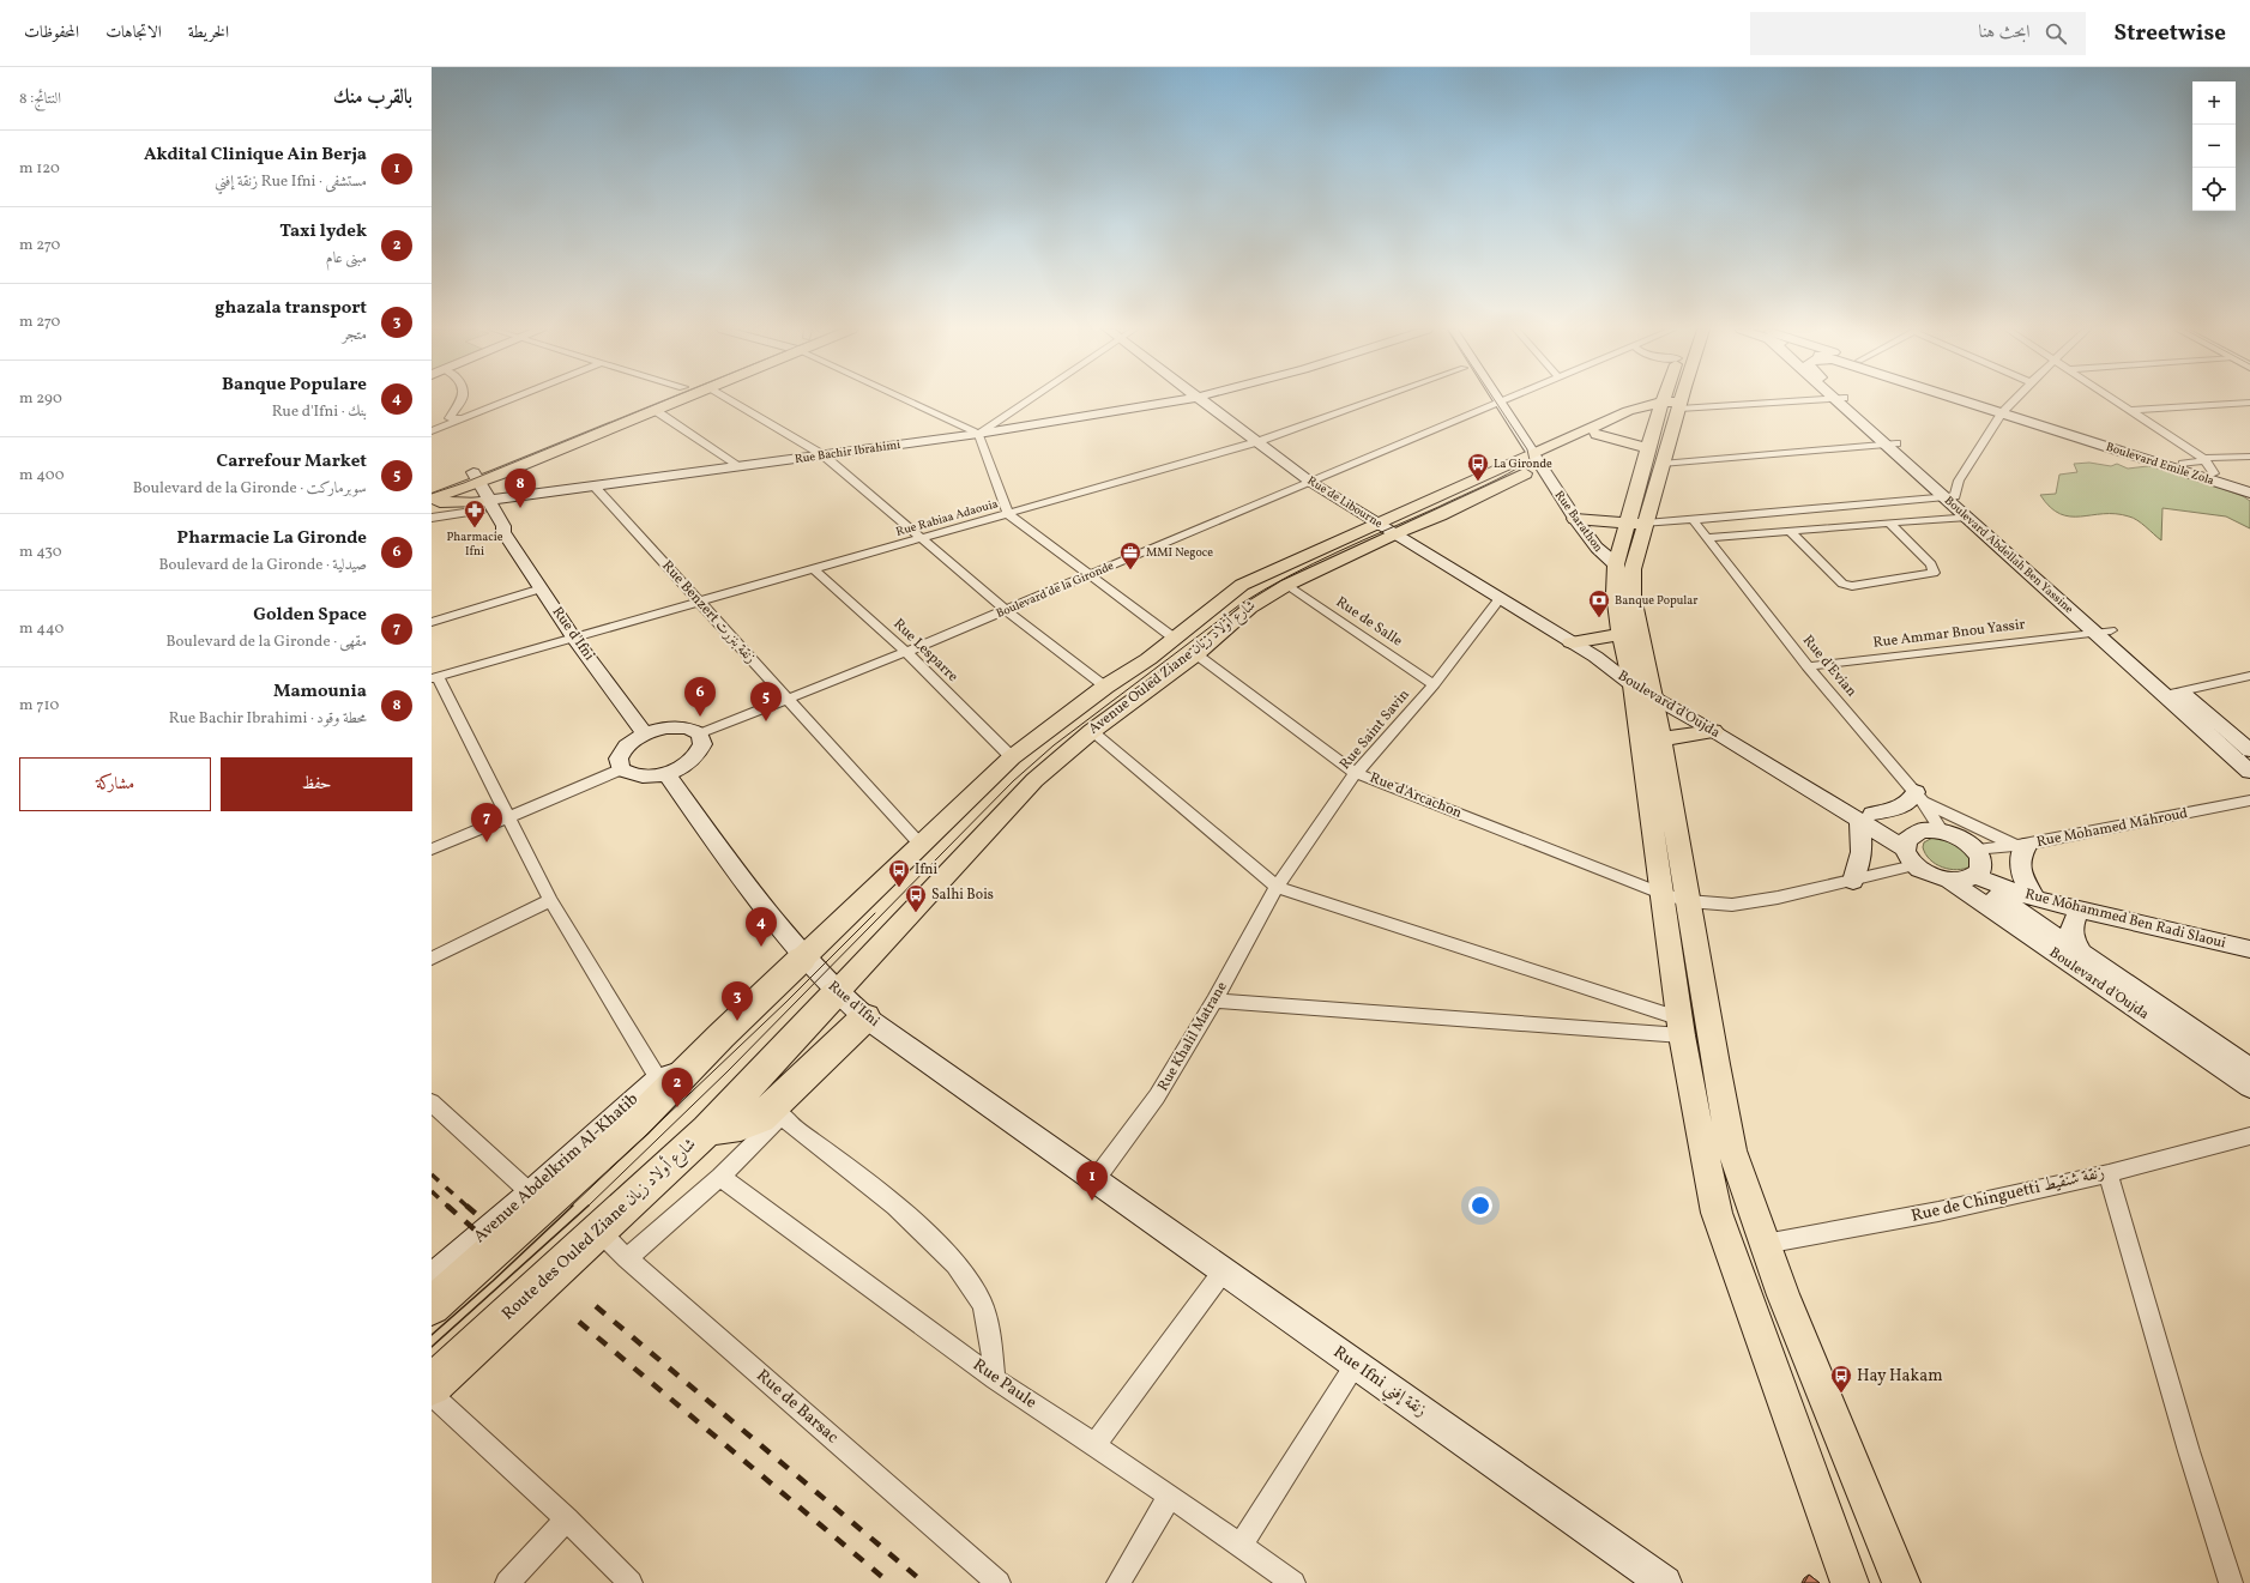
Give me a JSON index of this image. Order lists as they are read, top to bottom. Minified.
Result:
{"streets":{"highway":["Avenue Ouled Ziane شارع أولاد زيان","Route des Ouled Ziane شارع أولاد زيان"],"street":["Rue Bachir Ibrahimi","Boulevard Emile Zola","Rue de Libourne","Rue Rabiaa Adaouia","Rue Barathon","Boulevard Abdellah Ben Yassine","Boulevard de la Gironde","Rue Benzert زنقة بنزرت","Rue de Salle","Rue d'Ifni","Rue Ammar Bnou Yassir","Rue Lesparre","Rue d'Evian","Boulevard d'Oujda","Rue Saint Savin","Rue d'Arcachon","Rue Mohamed Mahroud","Rue Mohammed Ben Radi Slaoui","Rue Khalil Matrane","Avenue Abdelkrim Al-Khatib","Rue de Chinguetti زنقة شنقيط","Rue Ifni زنقة إفني","Rue Paule","Rue de Barsac"]},"crossings":[["Rue Bachir Ibrahimi","Rue Benzert زنقة بنزرت"],["Rue Bachir Ibrahimi","Rue d'Ifni"],["Rue de Libourne","Rue Rabiaa Adaouia"],["Rue de Libourne","Boulevard de la Gironde"],["Rue de Libourne","Avenue Ouled Ziane شارع أولاد زيان"],["Rue de Libourne","Boulevard d'Oujda"],["Rue de Libourne","Rue Saint Savin"],["Rue Rabiaa Adaouia","Rue Benzert زنقة بنزرت"],["Rue Rabiaa Adaouia","Rue d'Ifni"],["Rue Rabiaa Adaouia","Rue Lesparre"],["Rue Barathon","Boulevard de la Gironde"],["Rue Barathon","Avenue Ouled Ziane شارع أولاد زيان"],["Boulevard Abdellah Ben Yassine","Rue Ammar Bnou Yassir"],["Boulevard de la Gironde","Rue Benzert زنقة بنزرت"],["Boulevard de la Gironde","Rue Lesparre"],["Rue Benzert زنقة بنزرت","Avenue Ouled Ziane شارع أولاد زيان"],["Rue de Salle","Avenue Ouled Ziane شارع أولاد زيان"],["Rue de Salle","Rue Saint Savin"],["Rue d'Ifni","Avenue Ouled Ziane شارع أولاد زيان"],["Rue d'Ifni","Rue Khalil Matrane"],["Rue d'Ifni","Rue Ifni زنقة إفني"],["Rue Ammar Bnou Yassir","Rue d'Evian"],["Rue Lesparre","Avenue Ouled Ziane شارع أولاد زيان"],["Avenue Ouled Ziane شارع أولاد زيان","Rue d'Arcachon"],["Avenue Ouled Ziane شارع أولاد زيان","Route des Ouled Ziane شارع أولاد زيان"],["Boulevard d'Oujda","Rue Mohammed Ben Radi Slaoui"],["Rue Saint Savin","Rue d'Arcachon"],["Rue Saint Savin","Rue Khalil Matrane"],["Rue Khalil Matrane","Rue Ifni زنقة إفني"],["Route des Ouled Ziane شارع أولاد زيان","Rue de Barsac"]],"places":{"bus stop":["La Gironde","Ifni","Salhi Bois","Hay Hakam"],"pharmacy":["Pharmacie Ifni"],"office":["MMI Negoce"],"bank":["Banque Popular"]},"page":{"header":"Streetwise","search":"ابحث هنا","nav":["الخريطة","الاتجاهات","المحفوظات"],"heading":["بالقرب منك","النتائج: 8"],"map_buttons":["+","−"],"list":[{"mark":"1","name":"Akdital Clinique Ain Berja","note":"مستشفى · Rue Ifni زنقة إفني","value":"120 m"},{"mark":"2","name":"Taxi lydek","note":"مبنى عام","value":"270 m"},{"mark":"3","name":"ghazala transport","note":"متجر","value":"270 m"},{"mark":"4","name":"Banque Populare","note":"بنك · Rue d'Ifni","value":"290 m"},{"mark":"5","name":"Carrefour Market","note":"سوبرماركت · Boulevard de la Gironde","value":"400 m"},{"mark":"6","name":"Pharmacie La Gironde","note":"صيدلية · Boulevard de la Gironde","value":"430 m"},{"mark":"7","name":"Golden Space","note":"مقهى · Boulevard de la Gironde","value":"440 m"},{"mark":"8","name":"Mamounia","note":"محطة وقود · Rue Bachir Ibrahimi","value":"710 m"}],"pins":["8","6","5","7","4","3","2","1"],"buttons":["حفظ","مشاركة"]}}
